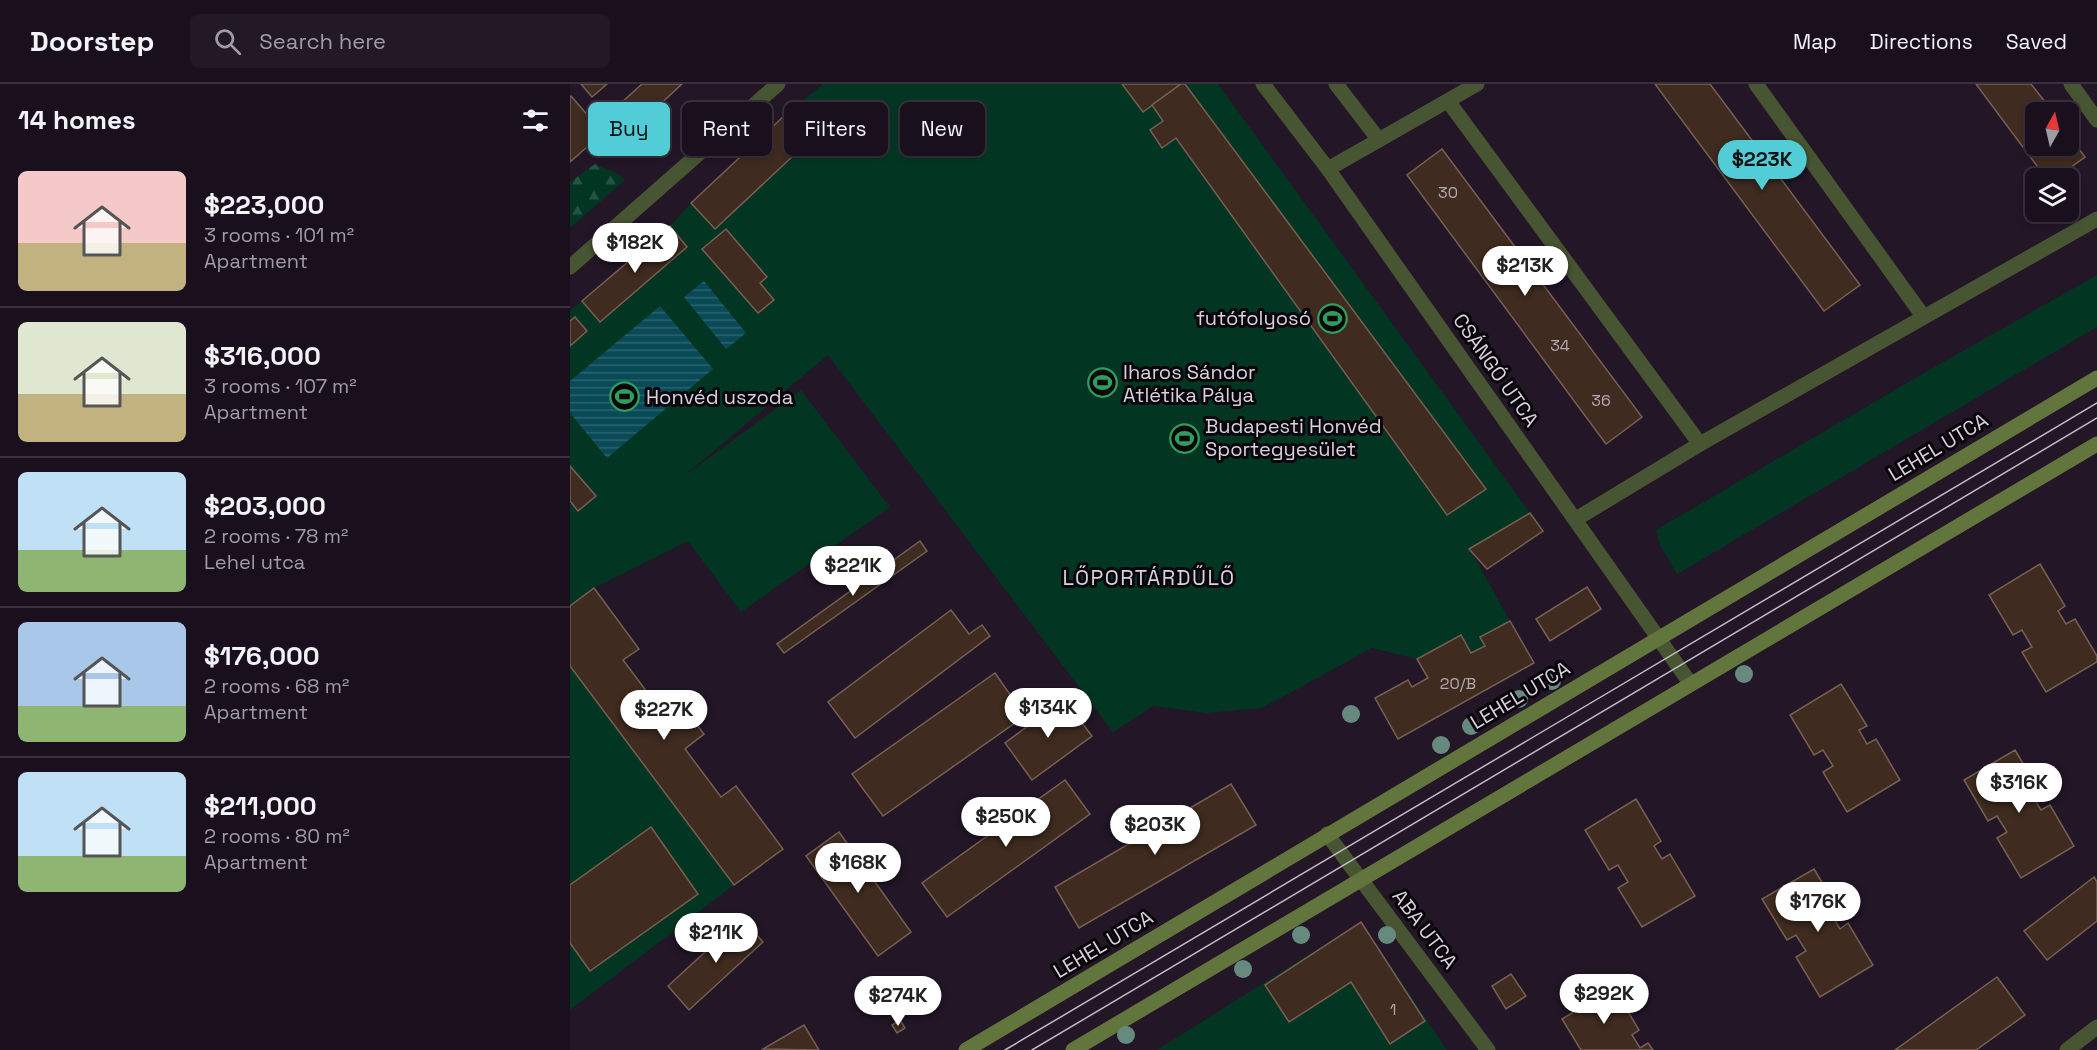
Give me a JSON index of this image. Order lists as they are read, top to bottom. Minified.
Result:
{"streets":{"main road":["LEHEL UTCA"],"street":["CSÁNGÓ UTCA","ABA UTCA"]},"crossings":[["CSÁNGÓ UTCA","LEHEL UTCA"],["LEHEL UTCA","ABA UTCA"]],"districts":["LŐPORTÁRDŰLŐ"],"places":{"sports":["futófolyosó","Iharos Sándor Atlétika Pálya","Honvéd uszoda","Budapesti Honvéd Sportegyesület"]},"house_numbers":["30","34","36","20/B","1"],"north":"top","page":{"header":"Doorstep","search":"Search here","nav":["Map","Directions","Saved"],"heading":"14 homes","chip":["Buy","Rent","Filters","New"],"price":["$223K","$182K","$213K","$221K","$134K","$227K","$316K","$250K","$203K","$168K","$176K","$211K","$292K","$274K"],"list":[{"name":"$223,000","note":"3 rooms · 101 m² · Apartment"},{"name":"$316,000","note":"3 rooms · 107 m² · Apartment"},{"name":"$203,000","note":"2 rooms · 78 m² · Lehel utca"},{"name":"$176,000","note":"2 rooms · 68 m² · Apartment"},{"name":"$211,000","note":"2 rooms · 80 m² · Apartment"}]}}
